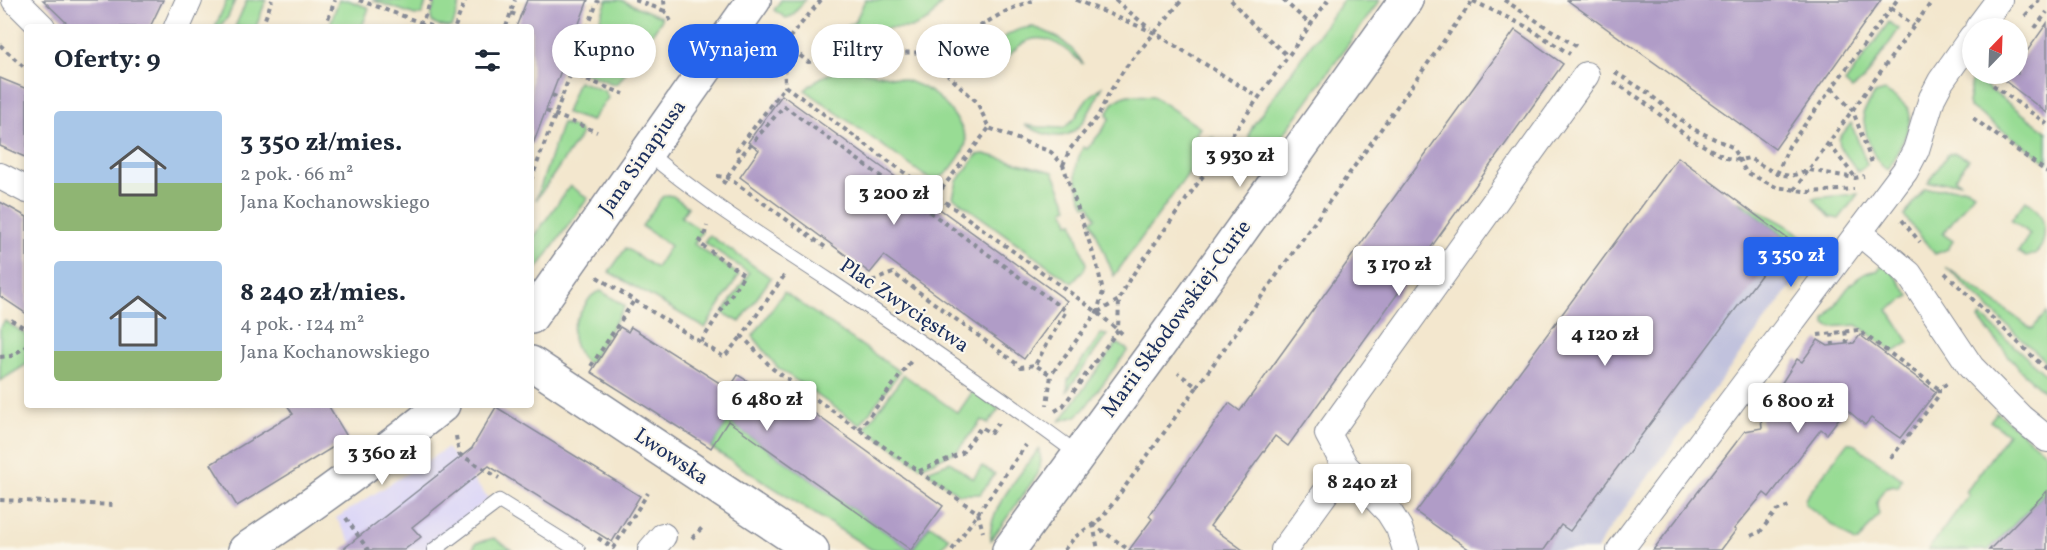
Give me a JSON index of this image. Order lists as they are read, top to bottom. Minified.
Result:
{"streets":{"street":["Jana Sinapiusa","Marii Skłodowskiej-Curie","Lwowska"],"lane":["Plac Zwycięstwa"]},"crossings":[["Jana Sinapiusa","Plac Zwycięstwa"],["Plac Zwycięstwa","Marii Skłodowskiej-Curie"]],"north":"top right","page":{"chip":["Kupno","Wynajem","Filtry","Nowe"],"heading":"Oferty: 9","list":[{"name":"3 350 zł/mies.","note":"2 pok. · 66 m² · Jana Kochanowskiego"},{"name":"8 240 zł/mies.","note":"4 pok. · 124 m² · Jana Kochanowskiego"}],"price":["3 930 zł","3 200 zł","3 350 zł","3 170 zł","4 120 zł","6 480 zł","6 800 zł","3 360 zł","8 240 zł"]}}
